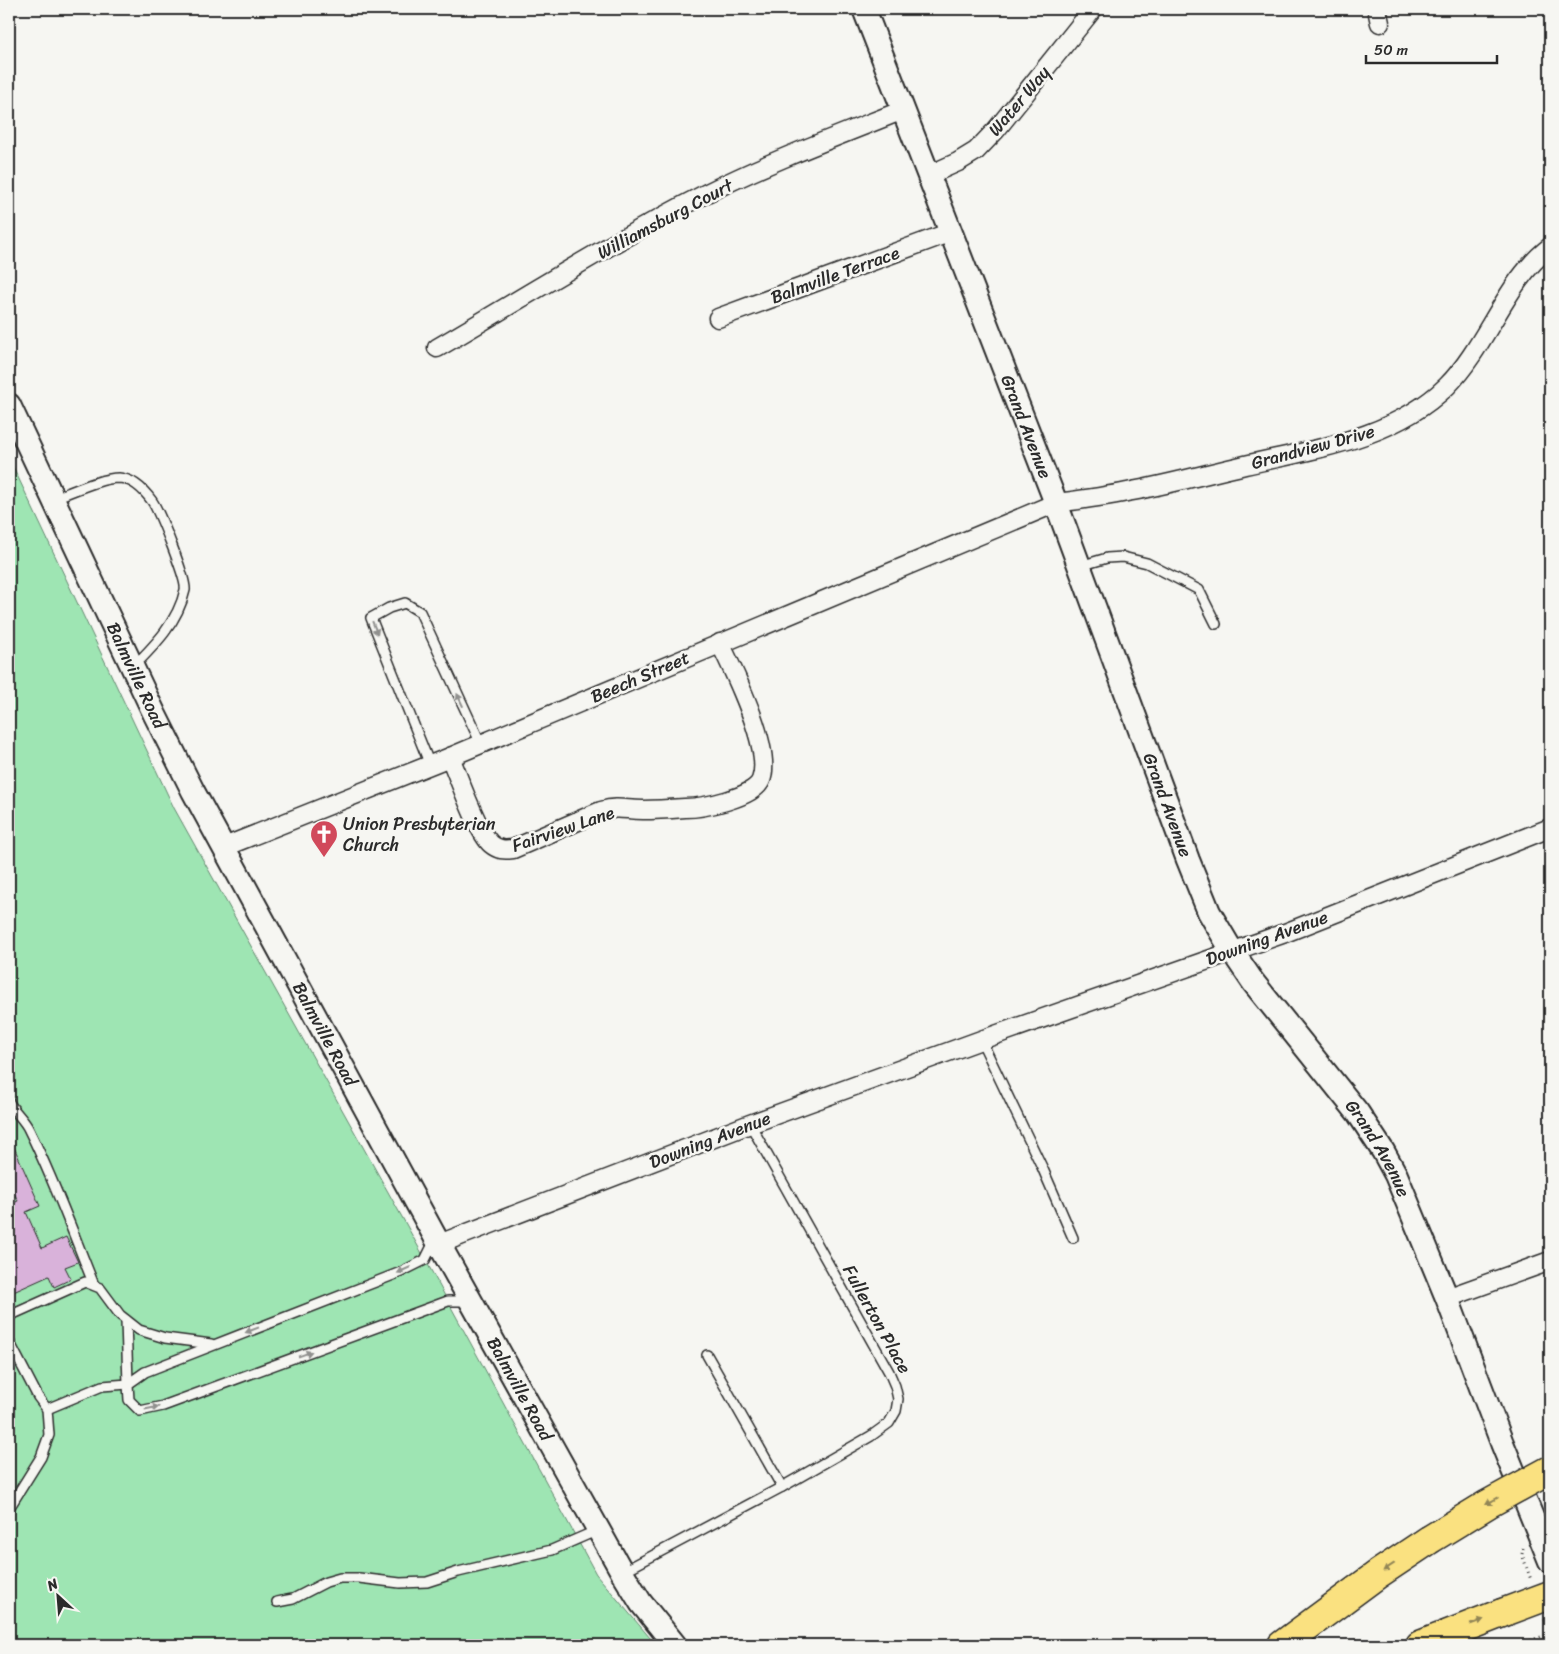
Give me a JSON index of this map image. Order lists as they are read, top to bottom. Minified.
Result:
{"streets":{"street":["Water Way","Williamsburg Court","Balmville Terrace","Grand Avenue","Grandview Drive","Balmville Road","Beech Street","Fairview Lane","Downing Avenue"],"lane":["Fullerton Place"]},"crossings":[["Water Way","Grand Avenue"],["Williamsburg Court","Grand Avenue"],["Balmville Terrace","Grand Avenue"],["Grand Avenue","Grandview Drive"],["Grand Avenue","Beech Street"],["Grand Avenue","Downing Avenue"],["Grandview Drive","Beech Street"],["Balmville Road","Beech Street"],["Balmville Road","Downing Avenue"],["Balmville Road","Fullerton Place"],["Beech Street","Fairview Lane"],["Downing Avenue","Fullerton Place"]],"places":{"church":["Union Presbyterian Church"]},"scale_bar":"50 m","north":"top left"}
